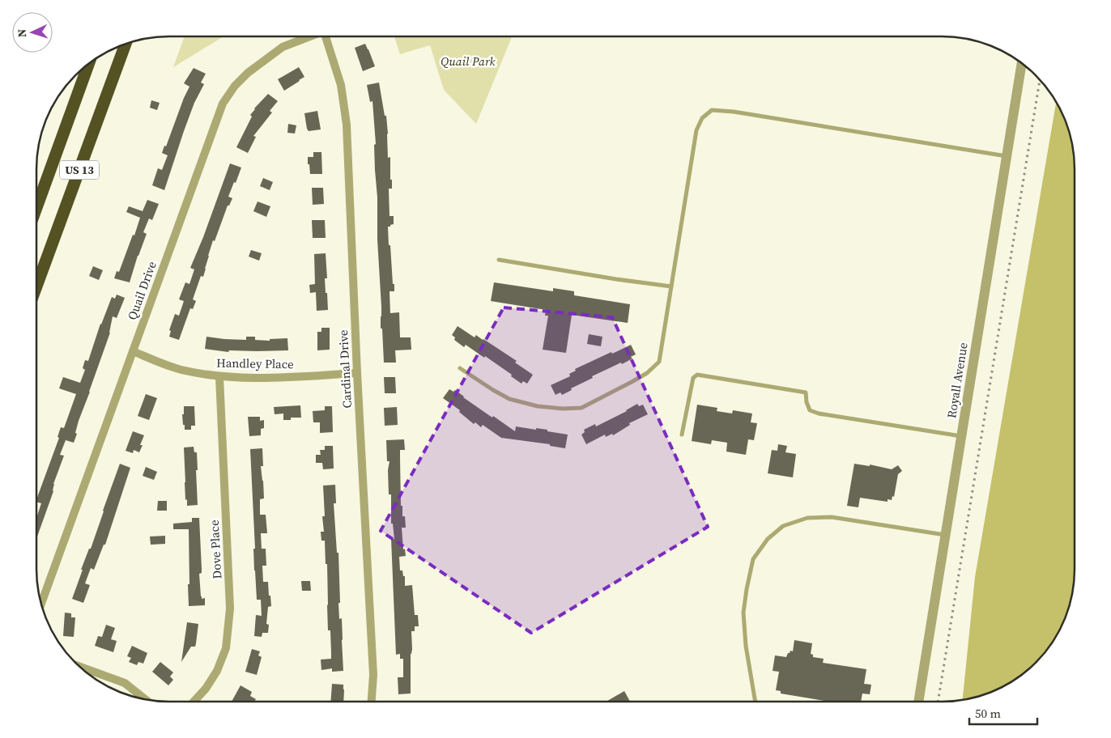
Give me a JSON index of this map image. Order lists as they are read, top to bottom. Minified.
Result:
{"streets":{"highway":["US 13"],"street":["Quail Drive","Handley Place","Cardinal Drive","Royall Avenue","Dove Place"]},"crossings":[["Quail Drive","Handley Place"],["Handley Place","Cardinal Drive"],["Handley Place","Dove Place"]],"parks":["Quail Park"],"scale_bar":"50 m","north":"left"}
